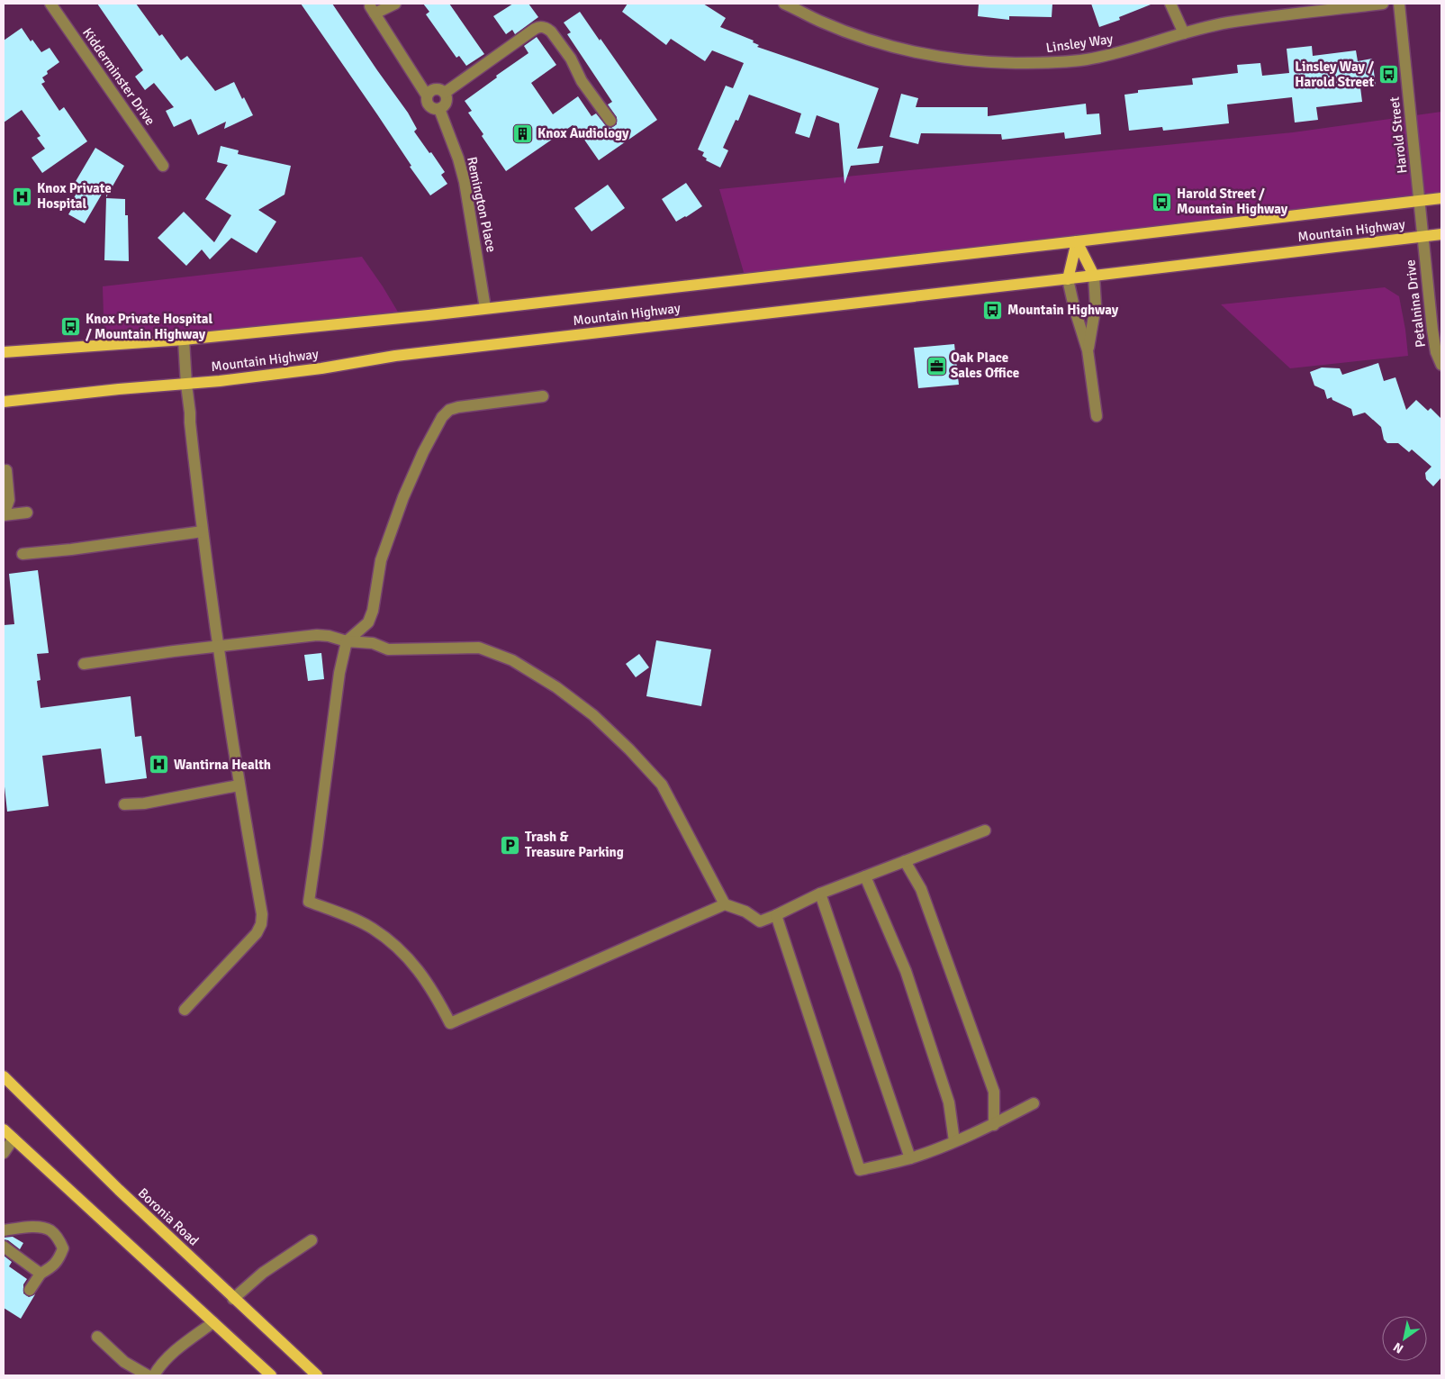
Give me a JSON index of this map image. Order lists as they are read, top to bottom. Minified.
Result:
{"streets":{"main road":["Mountain Highway","Boronia Road"],"street":["Linsley Way","Kidderminster Drive","Harold Street","Remington Place","Petalnina Drive"]},"crossings":[["Harold Street","Mountain Highway"],["Harold Street","Petalnina Drive"],["Remington Place","Mountain Highway"],["Mountain Highway","Petalnina Drive"]],"places":{"bus stop":["Linsley Way / Harold Street","Harold Street / Mountain Highway","Mountain Highway","Knox Private Hospital / Mountain Highway"],"building":["Knox Audiology"],"hospital":["Knox Private Hospital","Wantirna Health"],"office":["Oak Place Sales Office"],"parking":["Trash & Treasure Parking"]},"north":"bottom left"}
